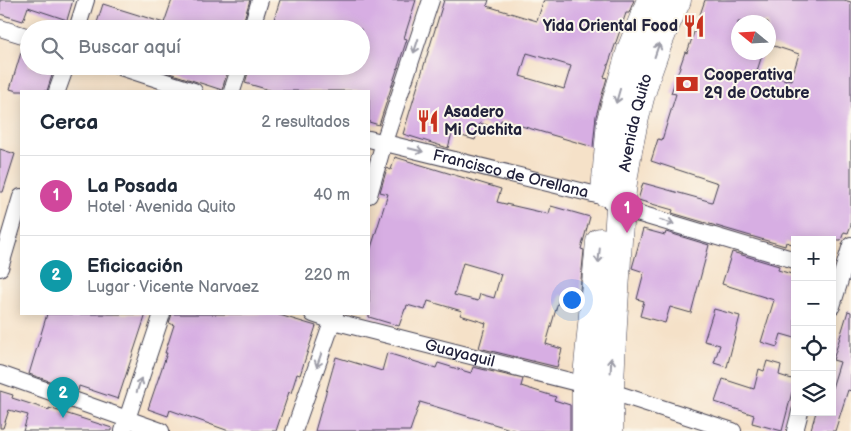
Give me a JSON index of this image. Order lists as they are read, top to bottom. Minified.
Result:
{"streets":{"highway":["Avenida Quito"],"street":["Francisco de Orellana","Guayaquil"]},"crossings":[["Avenida Quito","Francisco de Orellana"],["Avenida Quito","Guayaquil"]],"one_way":["Francisco de Orellana"],"places":{"restaurant":["Yida Oriental Food","Asadero Mi Cuchita"],"bank":["Cooperativa 29 de Octubre"]},"north":"left","page":{"search":"Buscar aquí","heading":["Cerca","2 resultados"],"list":[{"mark":"1","name":"La Posada","note":"Hotel · Avenida Quito","value":"40 m"},{"mark":"2","name":"Eficicación","note":"Lugar · Vicente Narvaez","value":"220 m"}],"pins":["1","2"],"map_buttons":["+","−"]}}
